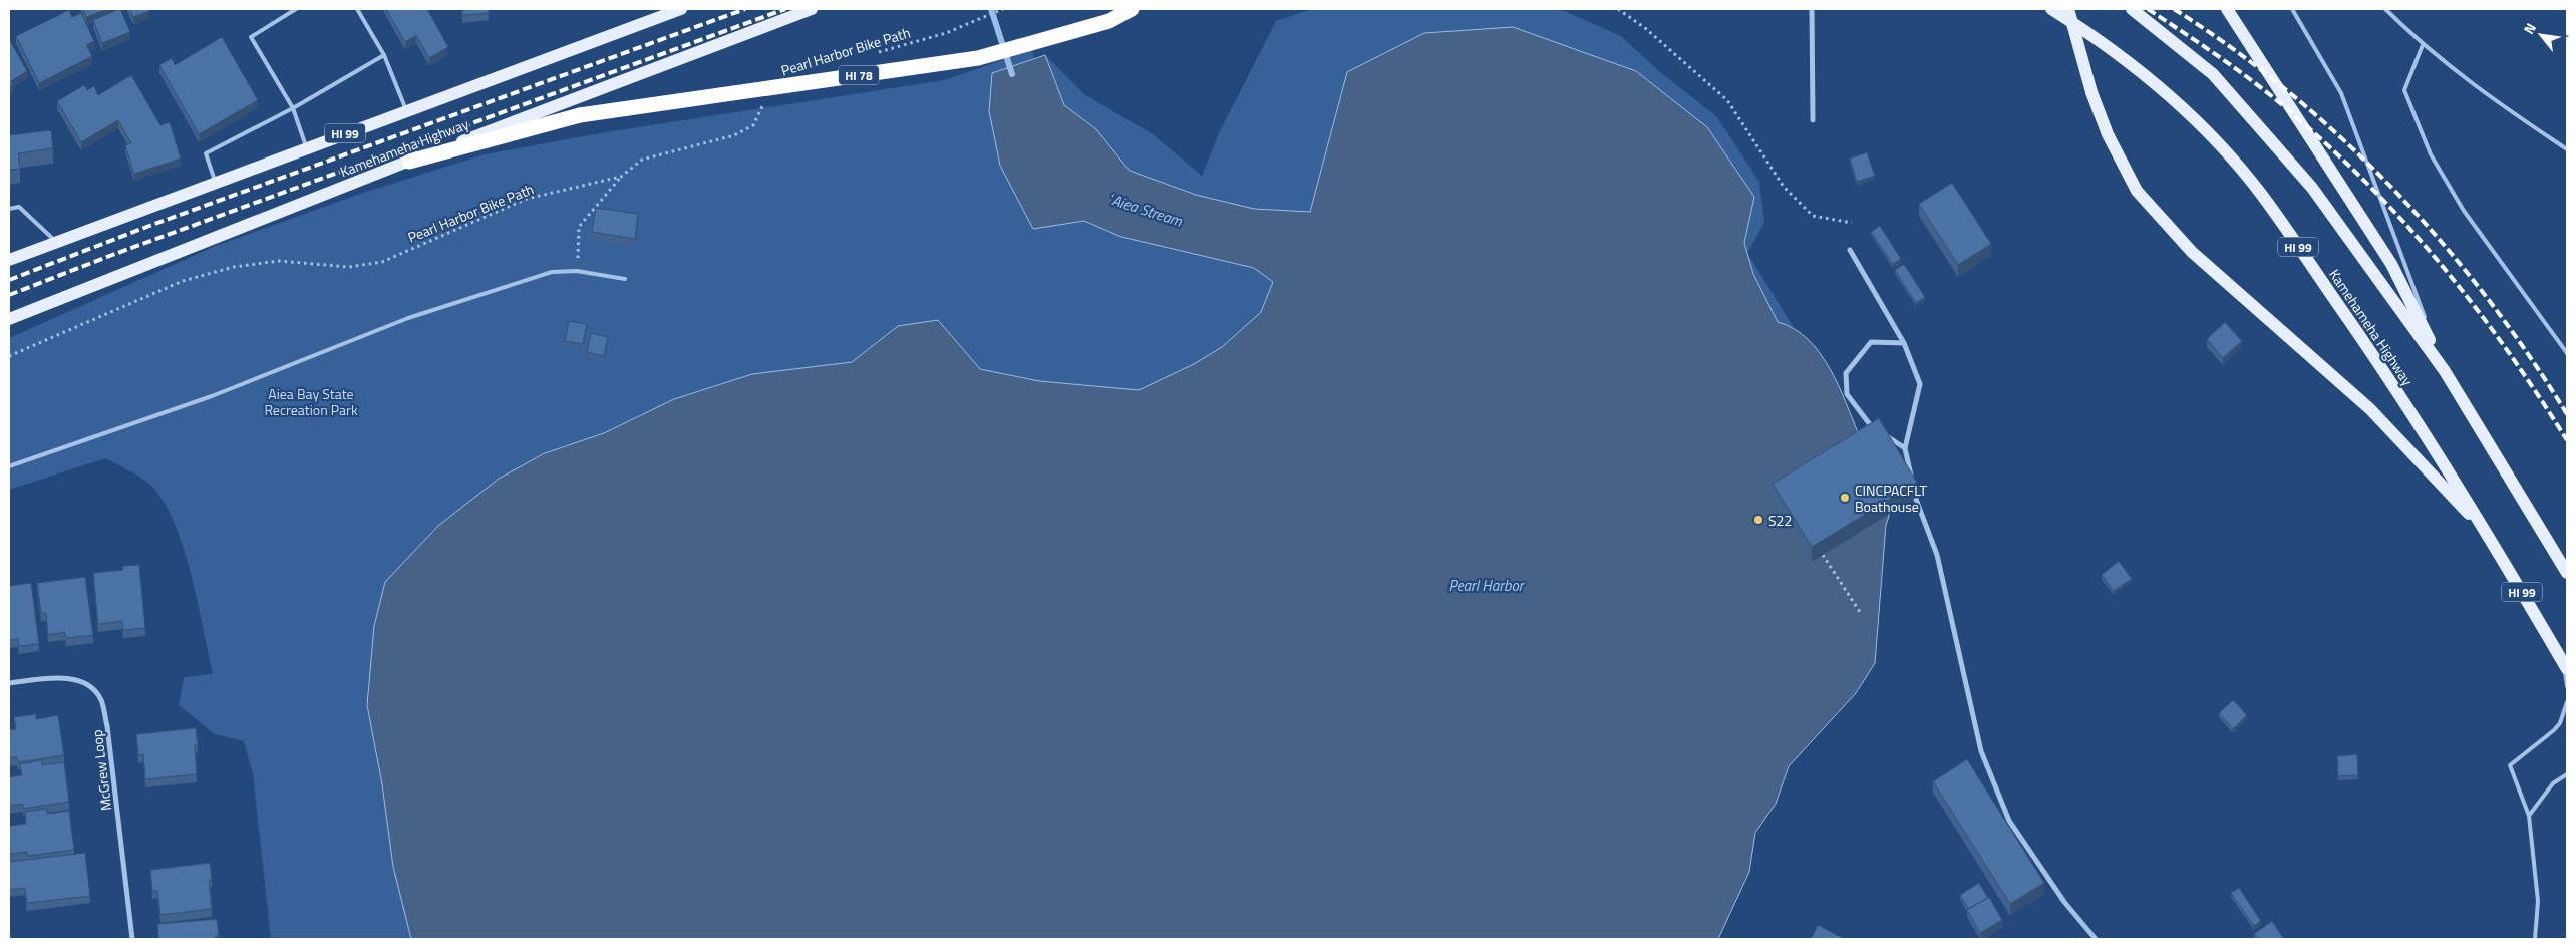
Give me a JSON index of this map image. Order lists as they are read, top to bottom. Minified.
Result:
{"streets":{"highway":["HI 78"],"main road":["HI 99","Kamehameha Highway"],"street":["McGrew Loop"],"path":["Pearl Harbor Bike Path"]},"crossings":[["HI 78","Kamehameha Highway"]],"water":["ʻAiea Stream","Pearl Harbor"],"parks":["Aiea Bay State Recreation Park"],"places":["CINCPACFLT Boathouse","S22"],"north":"top left"}
